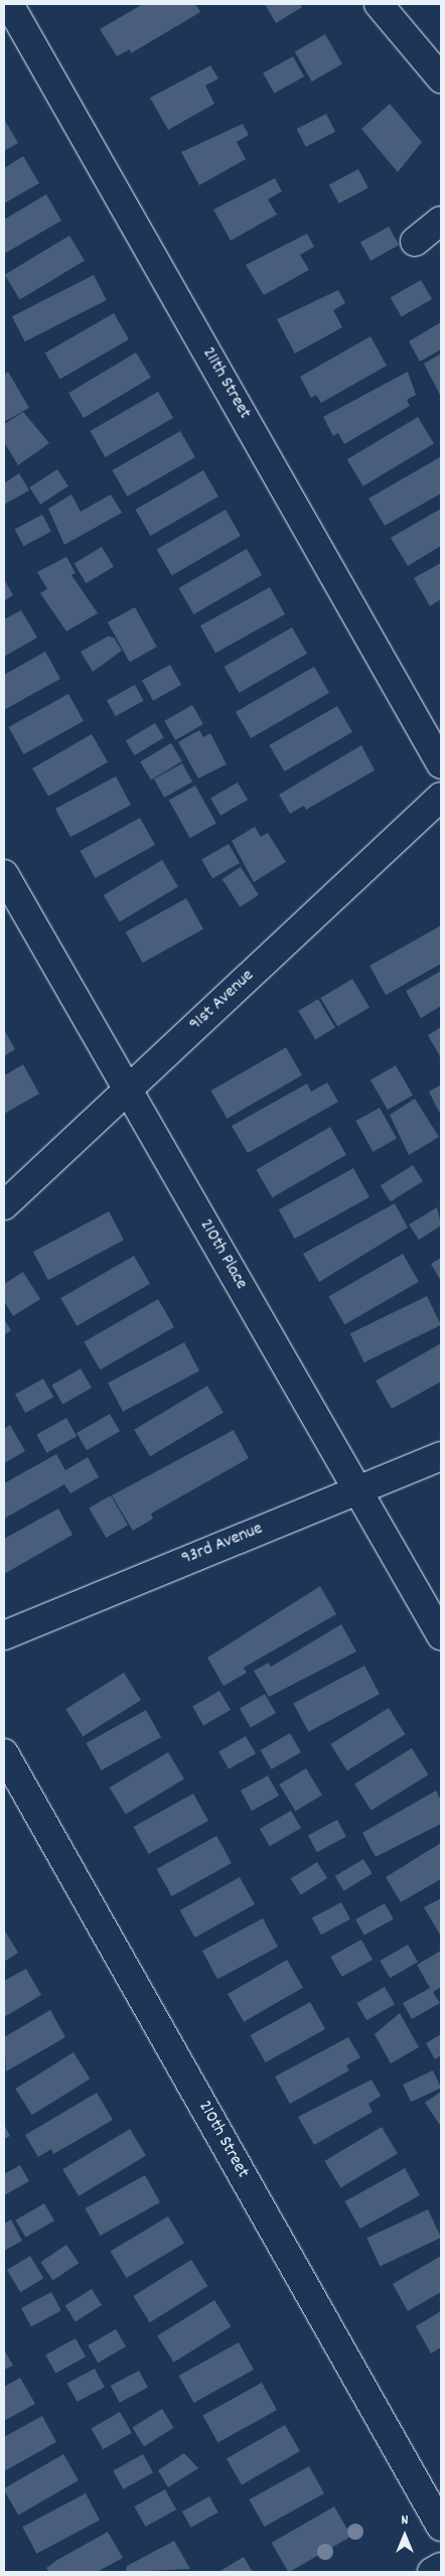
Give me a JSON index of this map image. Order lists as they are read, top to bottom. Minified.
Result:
{"streets":{"street":["211th Street","91st Avenue","210th Place","93rd Avenue","210th Street"]},"crossings":[["91st Avenue","210th Place"],["210th Place","93rd Avenue"]],"north":"top"}
